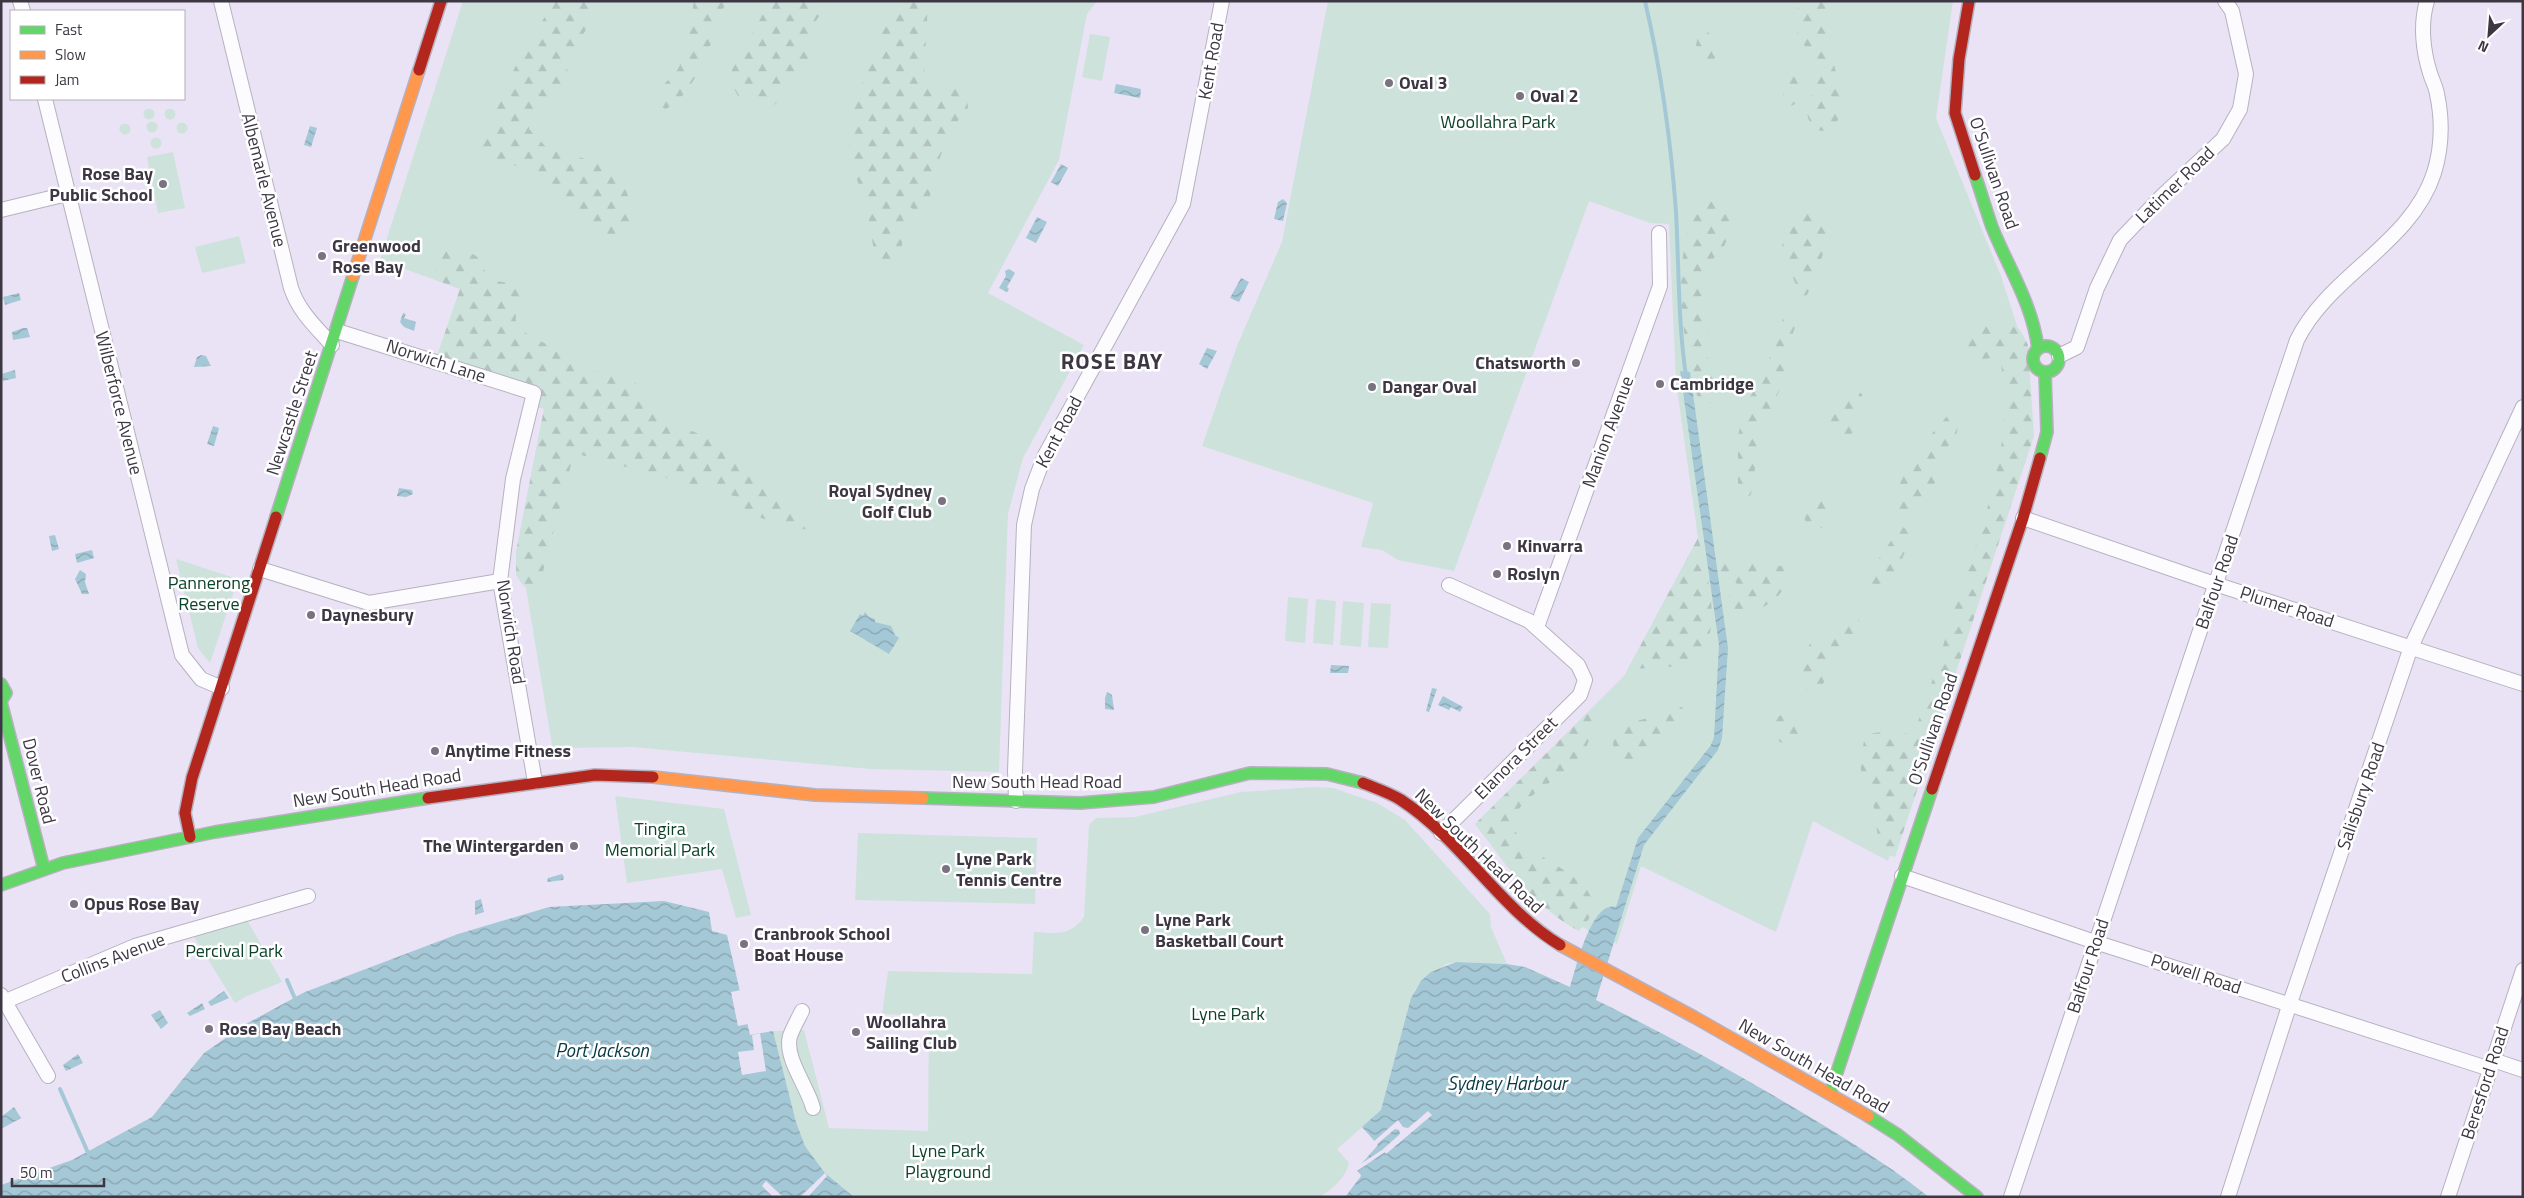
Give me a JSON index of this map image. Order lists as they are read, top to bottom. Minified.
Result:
{"streets":{"main road":["O'Sullivan Road","Newcastle Street","Dover Road","New South Head Road"],"street":["Kent Road","Albemarle Avenue","Latimer Road","Norwich Lane","Wilberforce Avenue","Manion Avenue","Balfour Road","Plumer Road","Norwich Road","Elanora Street","Salisbury Road","Collins Avenue","Powell Road","Beresford Road"]},"crossings":[["Kent Road","New South Head Road"],["O'Sullivan Road","Latimer Road"],["O'Sullivan Road","Plumer Road"],["O'Sullivan Road","New South Head Road"],["O'Sullivan Road","Powell Road"],["Albemarle Avenue","Newcastle Street"],["Norwich Lane","Newcastle Street"],["Norwich Lane","Norwich Road"],["Wilberforce Avenue","Newcastle Street"],["Newcastle Street","New South Head Road"],["Manion Avenue","Elanora Street"],["Balfour Road","Plumer Road"],["Balfour Road","Powell Road"],["Plumer Road","Salisbury Road"],["Norwich Road","New South Head Road"],["Elanora Street","New South Head Road"],["Dover Road","New South Head Road"],["Salisbury Road","Powell Road"],["Powell Road","Beresford Road"]],"districts":["ROSE BAY"],"water":["Port Jackson","Sydney Harbour"],"parks":["Woollahra Park","Pannerong Reserve","Tingira Memorial Park","Percival Park","Lyne Park","Lyne Park Playground"],"places":["Oval 3","Oval 2","Rose Bay Public School","Greenwood Rose Bay","Chatsworth","Cambridge","Dangar Oval","Royal Sydney Golf Club","Kinvarra","Roslyn","Daynesbury","Anytime Fitness","The Wintergarden","Lyne Park Tennis Centre","Opus Rose Bay","Lyne Park Basketball Court","Cranbrook School Boat House","Rose Bay Beach","Woollahra Sailing Club"],"legend":["Fast","Slow","Jam"],"scale_bar":"50 m","north":"bottom left"}
